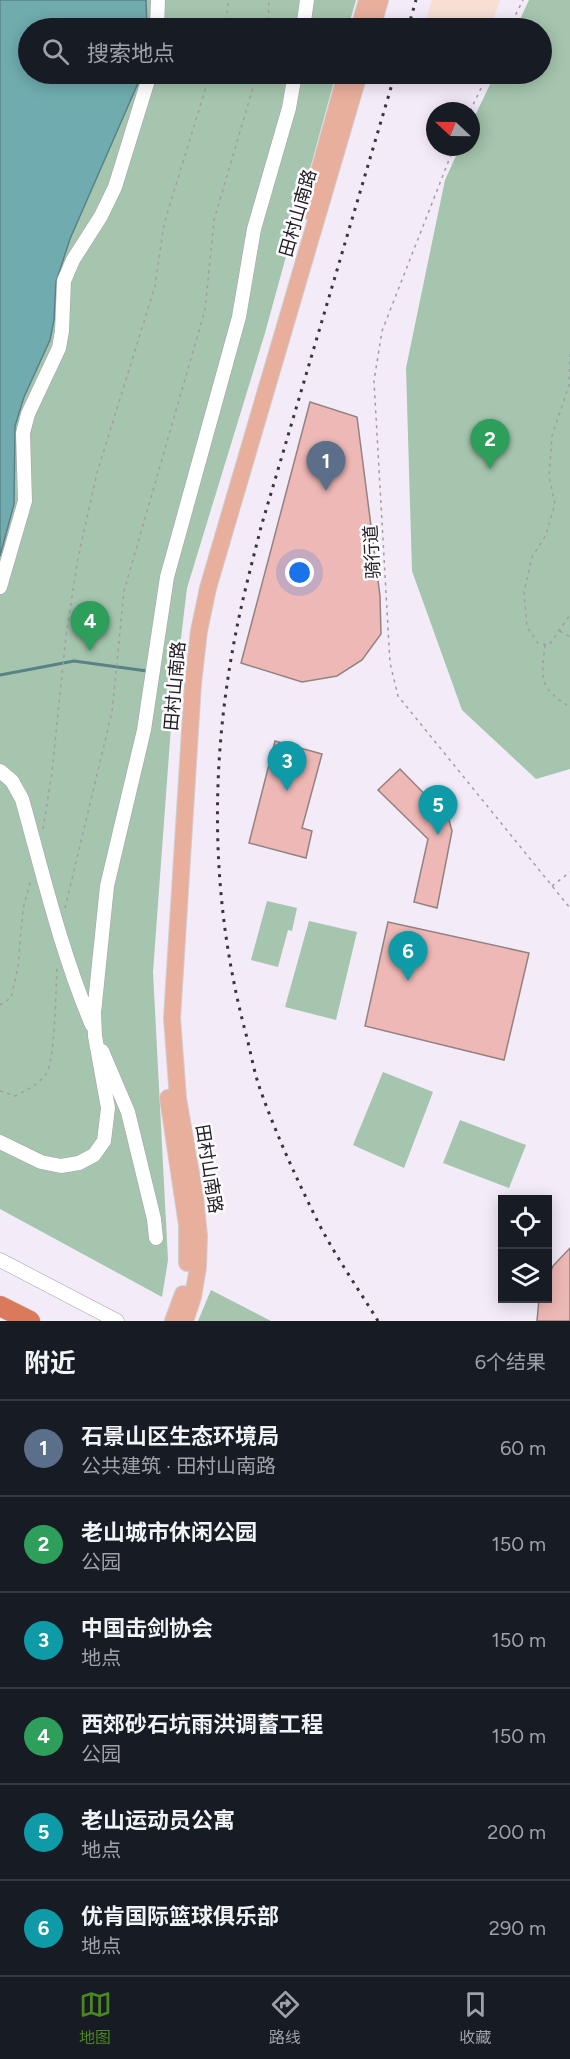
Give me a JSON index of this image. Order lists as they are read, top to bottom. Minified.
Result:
{"streets":{"main road":["田村山南路"],"path":["骑行道"]},"north":"left","page":{"search":"搜索地点","pins":["2","1","4","3","5","6"],"heading":["附近","6个结果"],"list":[{"mark":"1","name":"石景山区生态环境局","note":"公共建筑 · 田村山南路","value":"60 m"},{"mark":"2","name":"老山城市休闲公园","note":"公园","value":"150 m"},{"mark":"3","name":"中国击剑协会","note":"地点","value":"150 m"},{"mark":"4","name":"西郊砂石坑雨洪调蓄工程","note":"公园","value":"150 m"},{"mark":"5","name":"老山运动员公寓","note":"地点","value":"200 m"},{"mark":"6","name":"优肯国际篮球俱乐部","note":"地点","value":"290 m"}],"nav":["地图","路线","收藏"]}}
